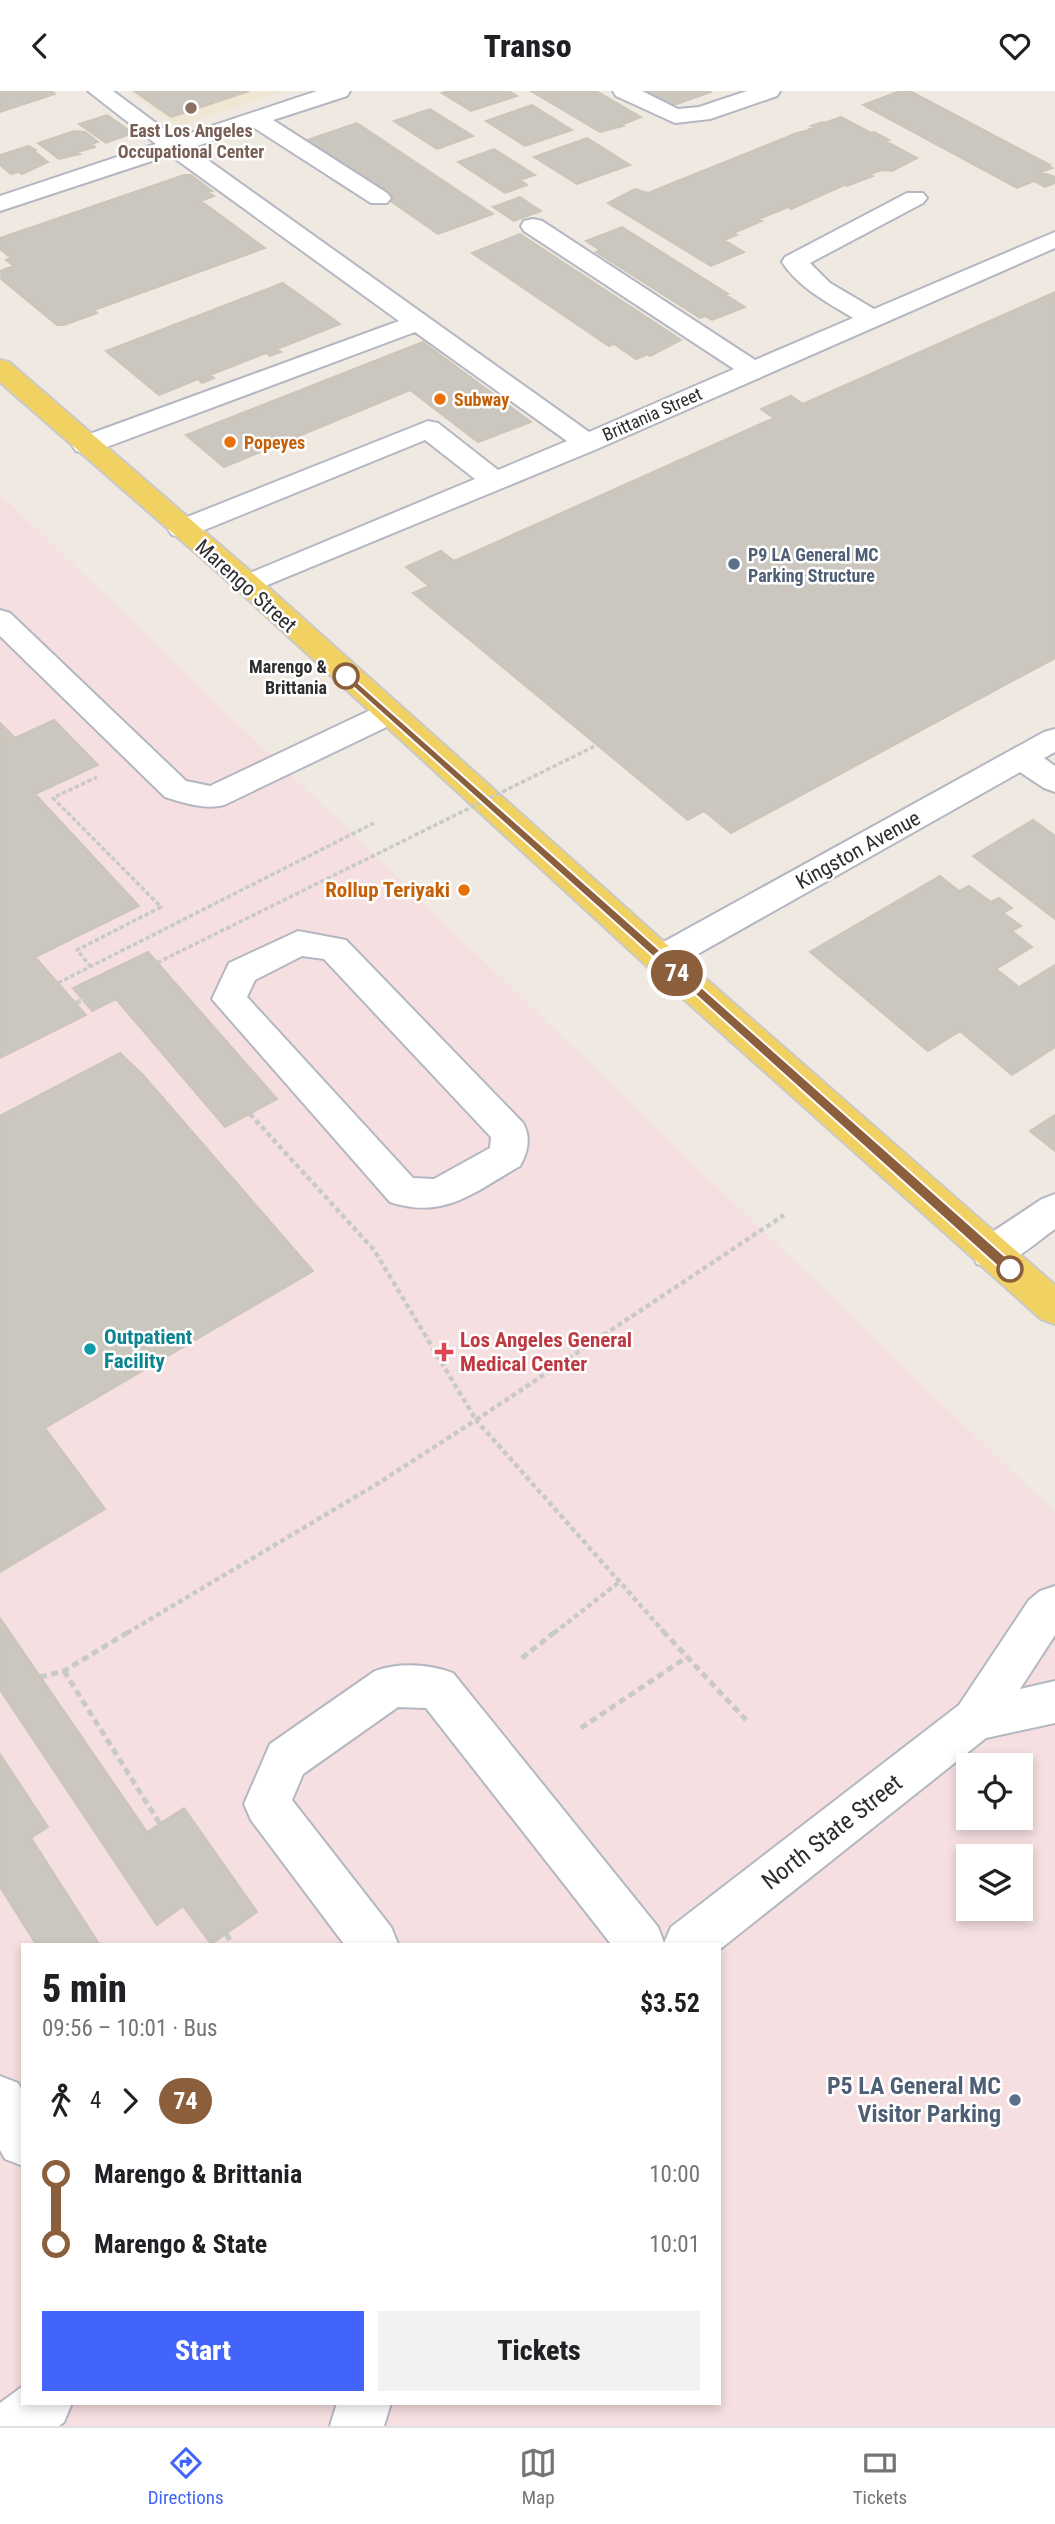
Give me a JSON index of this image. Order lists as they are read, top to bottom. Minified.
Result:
{"streets":{"main road":["Marengo Street"],"street":["Brittania Street","Kingston Avenue","North State Street"]},"crossings":[["Brittania Street","Marengo Street"],["Marengo Street","Kingston Avenue"]],"places":{"other":["East Los Angeles Occupational Center","Subway","Popeyes","P9 LA General MC Parking Structure","Marengo & Brittania","Rollup Teriyaki","Outpatient Facility","P5 LA General MC Visitor Parking"],"health":["Los Angeles General Medical Center"]},"lines":["bus line 74"],"page":{"header":"Transo","on_map":"74","heading":["5 min","09:56 – 10:01 · Bus","$3.52"],"legs":["4","74"],"list":[{"name":"Marengo & Brittania","value":"10:00"},{"name":"Marengo & State","value":"10:01"}],"buttons":["Start","Tickets"],"tabs":["Directions","Map","Tickets"]}}
